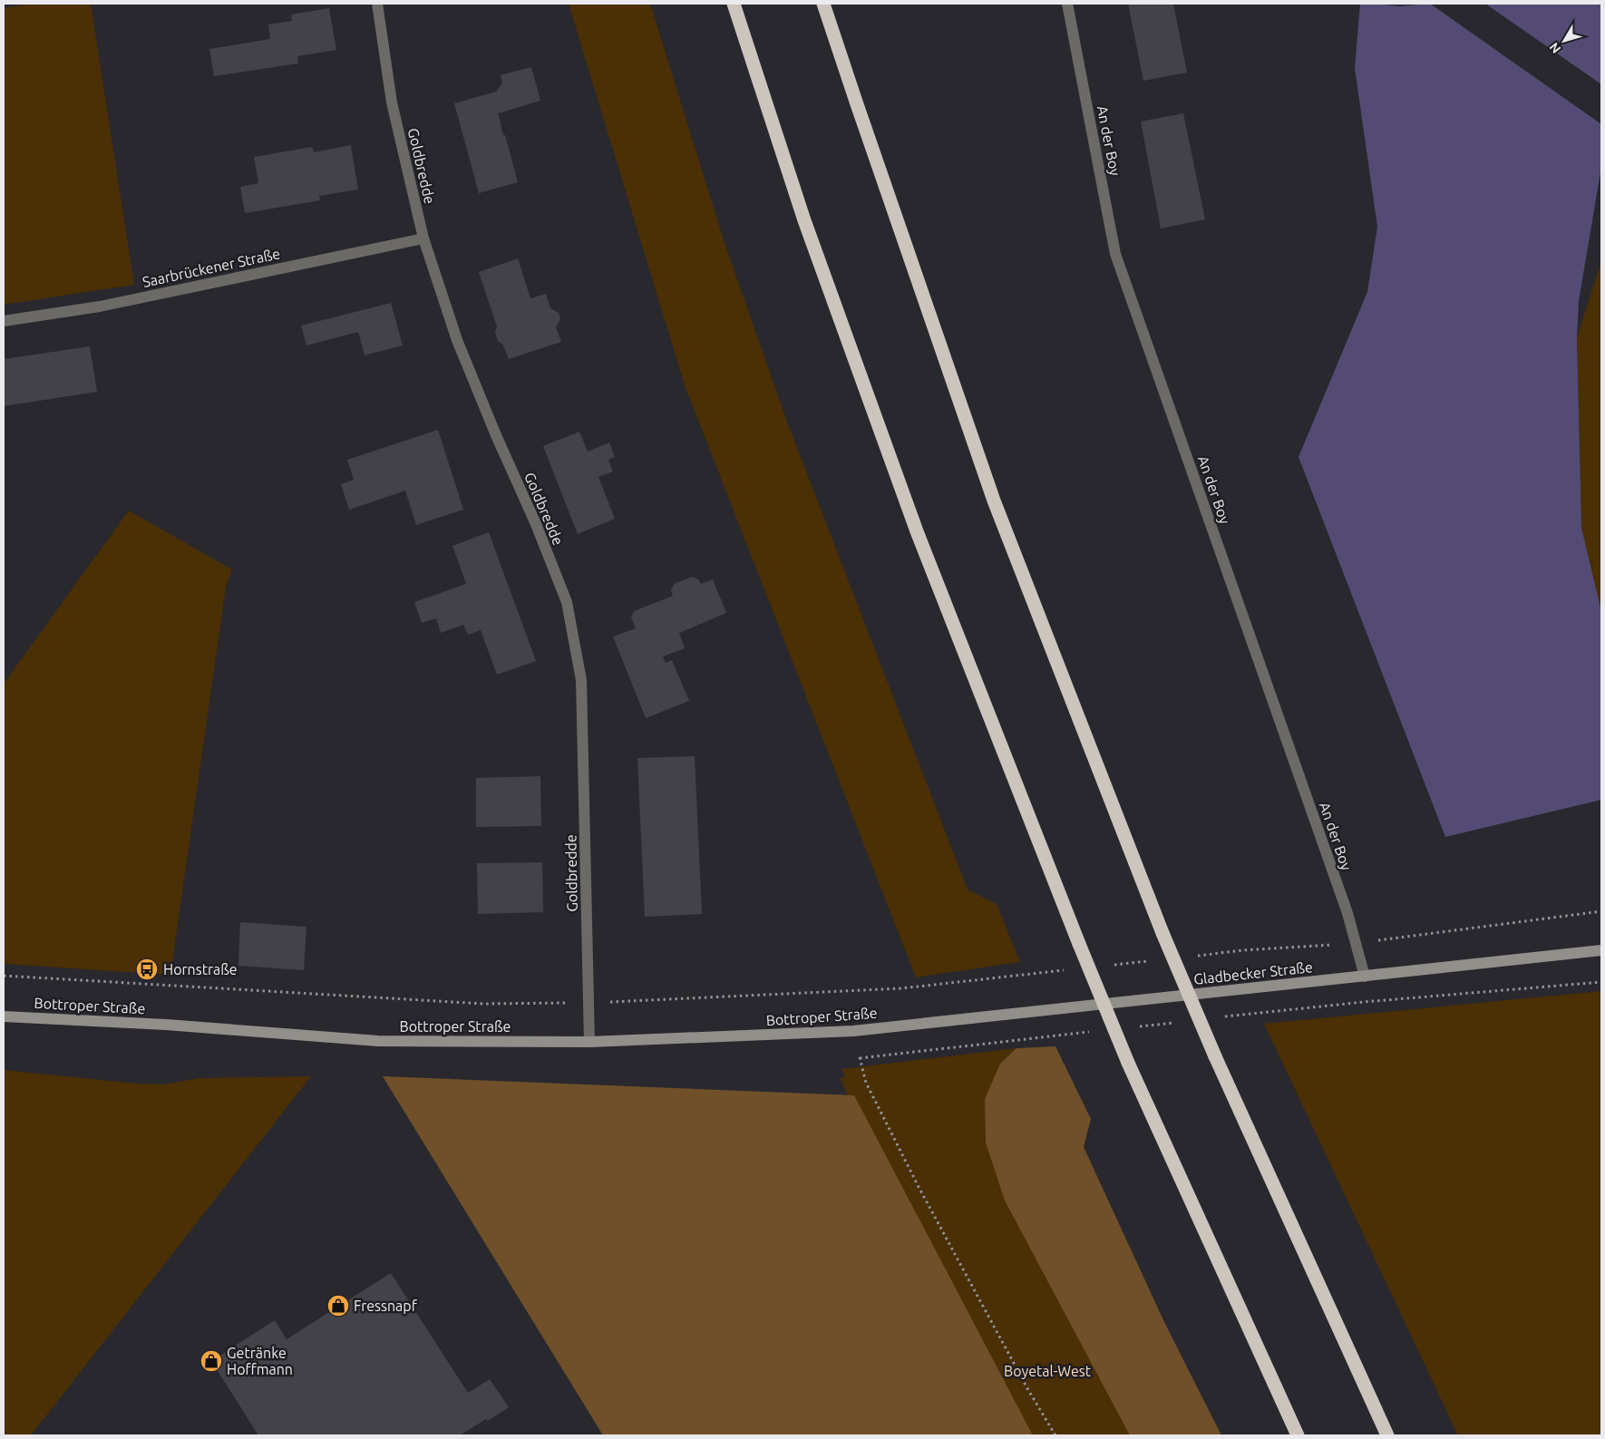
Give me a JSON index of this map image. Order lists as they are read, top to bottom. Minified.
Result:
{"streets":{"main road":["Gladbecker Straße","Bottroper Straße"],"street":["An der Boy","Goldbredde","Saarbrückener Straße"]},"crossings":[["An der Boy","Gladbecker Straße"],["Goldbredde","Saarbrückener Straße"],["Goldbredde","Bottroper Straße"],["Gladbecker Straße","Bottroper Straße"]],"parks":["Boyetal-West"],"places":{"bus stop":["Hornstraße"],"shop":["Fressnapf","Getränke Hoffmann"]},"north":"bottom left"}
